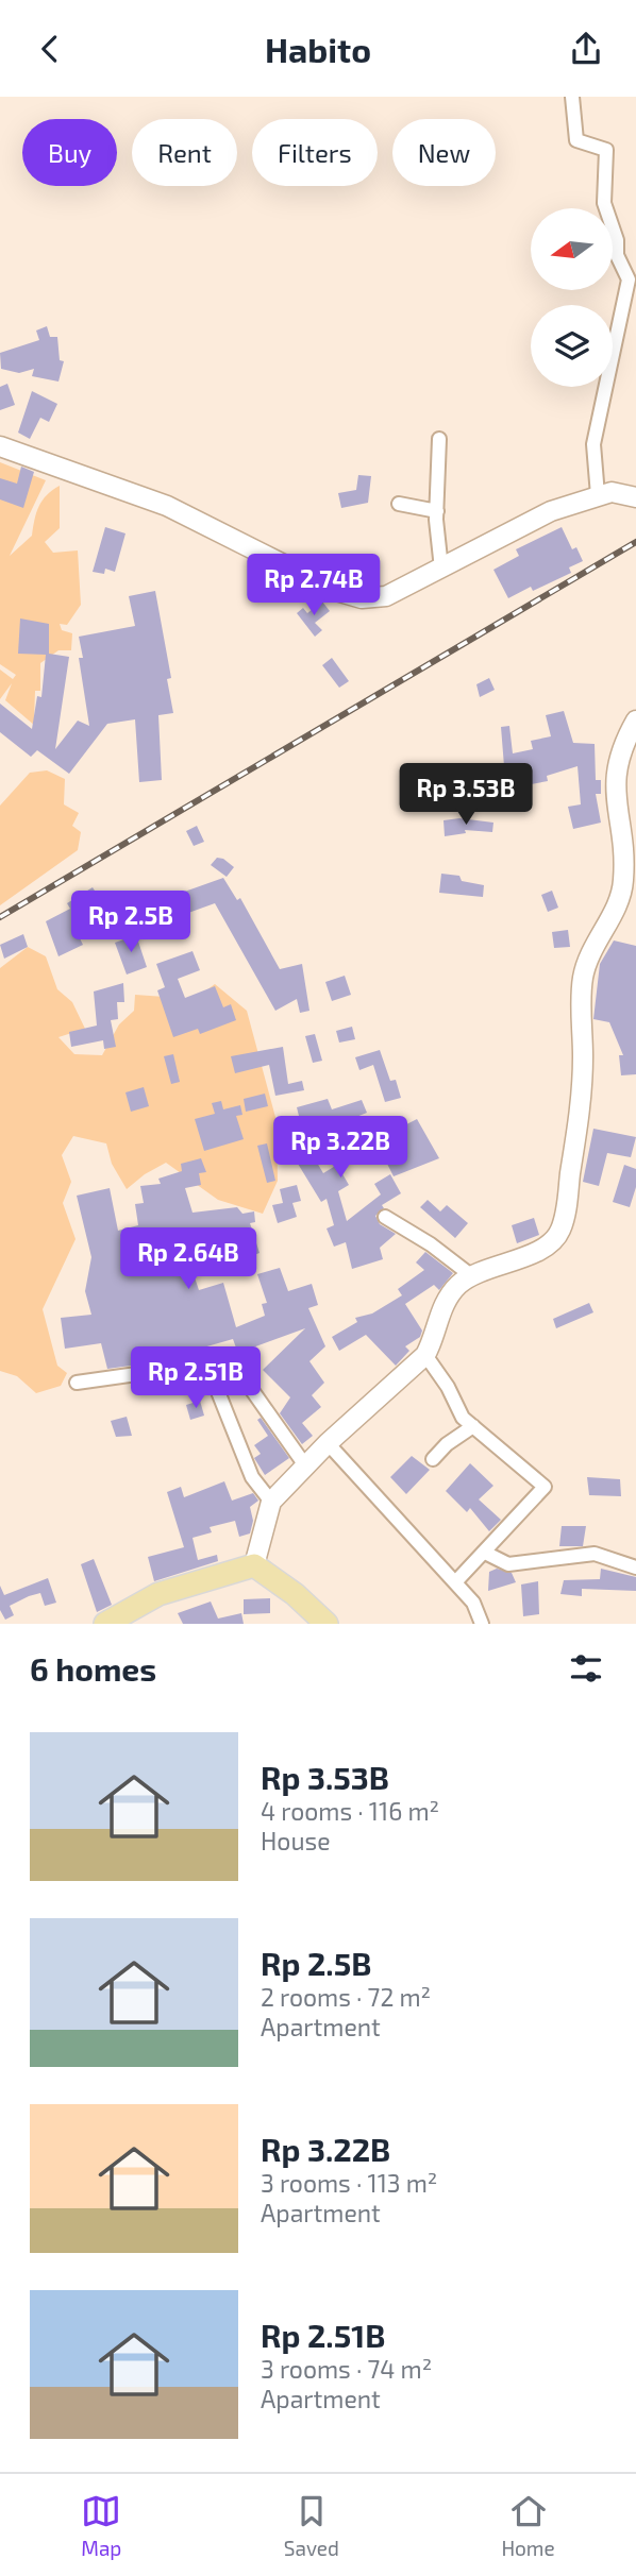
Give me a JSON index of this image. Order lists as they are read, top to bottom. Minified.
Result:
{"north":"left","page":{"header":"Habito","chip":["Buy","Rent","Filters","New"],"price":["Rp 2.74B","Rp 3.53B","Rp 2.5B","Rp 3.22B","Rp 2.64B","Rp 2.51B"],"heading":"6 homes","list":[{"name":"Rp 3.53B","note":"4 rooms · 116 m² · House"},{"name":"Rp 2.5B","note":"2 rooms · 72 m² · Apartment"},{"name":"Rp 3.22B","note":"3 rooms · 113 m² · Apartment"},{"name":"Rp 2.51B","note":"3 rooms · 74 m² · Apartment"}],"tabs":["Map","Saved","Home"]}}
